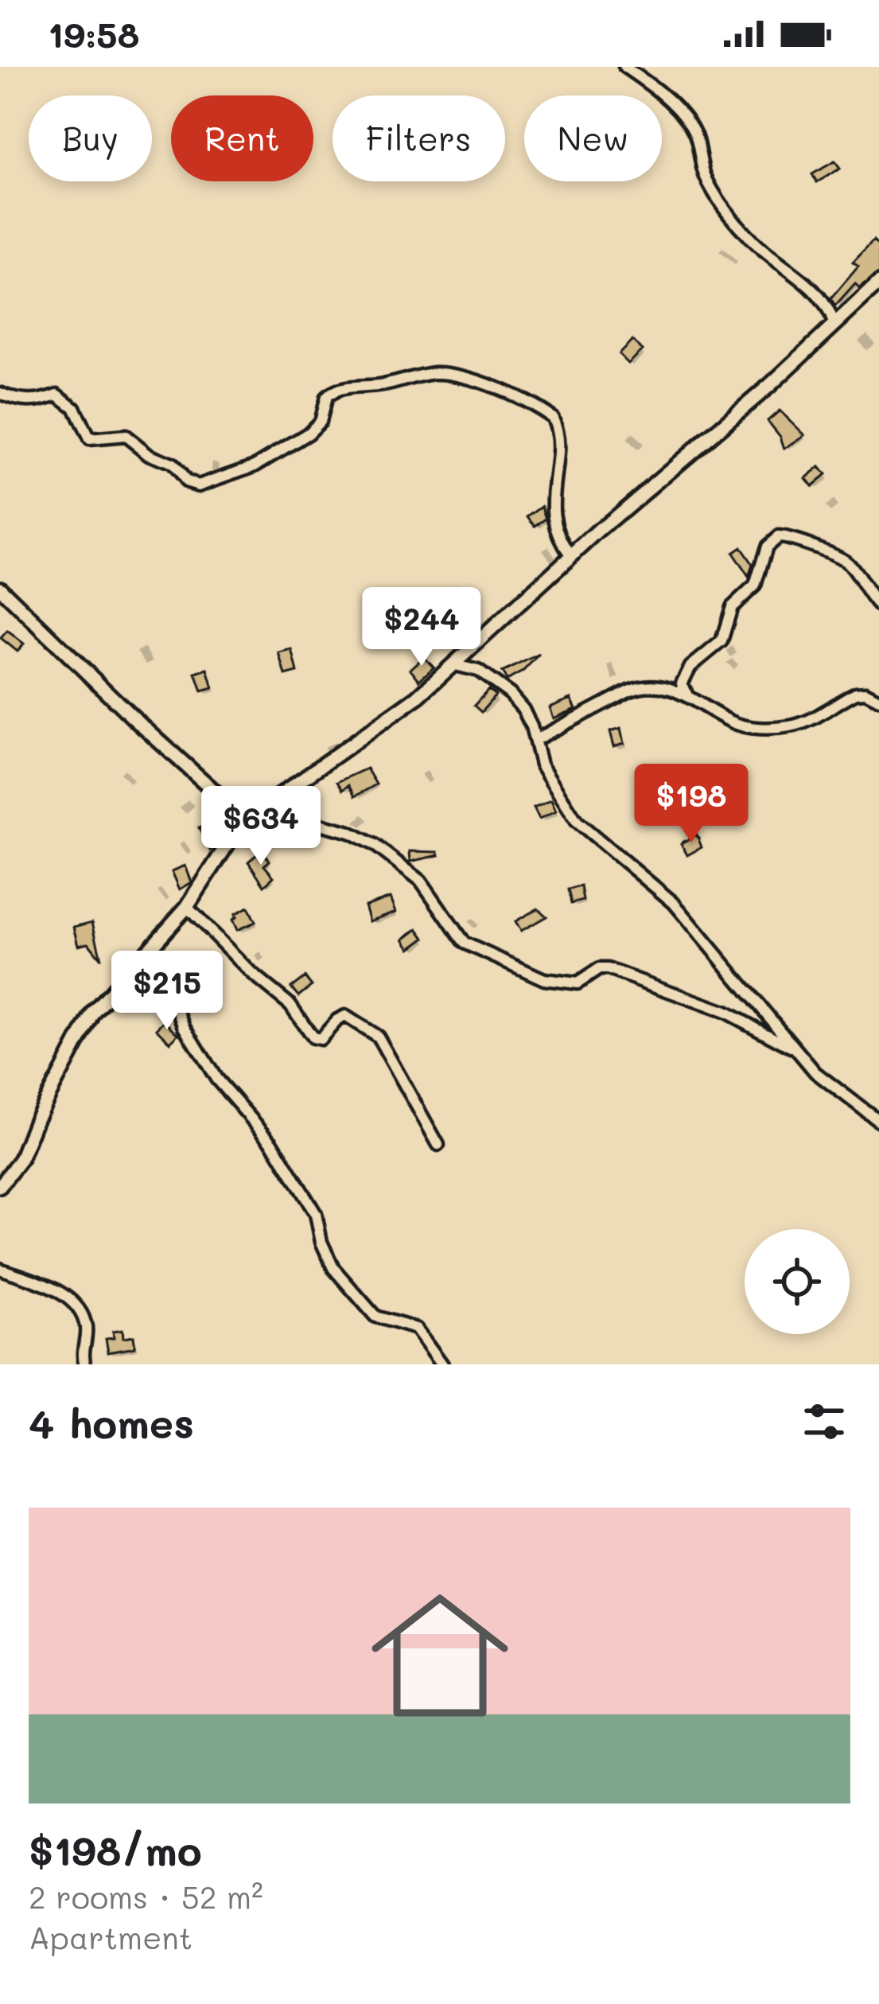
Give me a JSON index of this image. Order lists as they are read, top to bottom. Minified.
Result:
{"page":{"status":"19:58","chip":["Buy","Rent","Filters","New"],"price":["$244","$198","$634","$215"],"heading":"4 homes","list":[{"name":"$198/mo","note":"2 rooms · 52 m² · Apartment"}]}}
